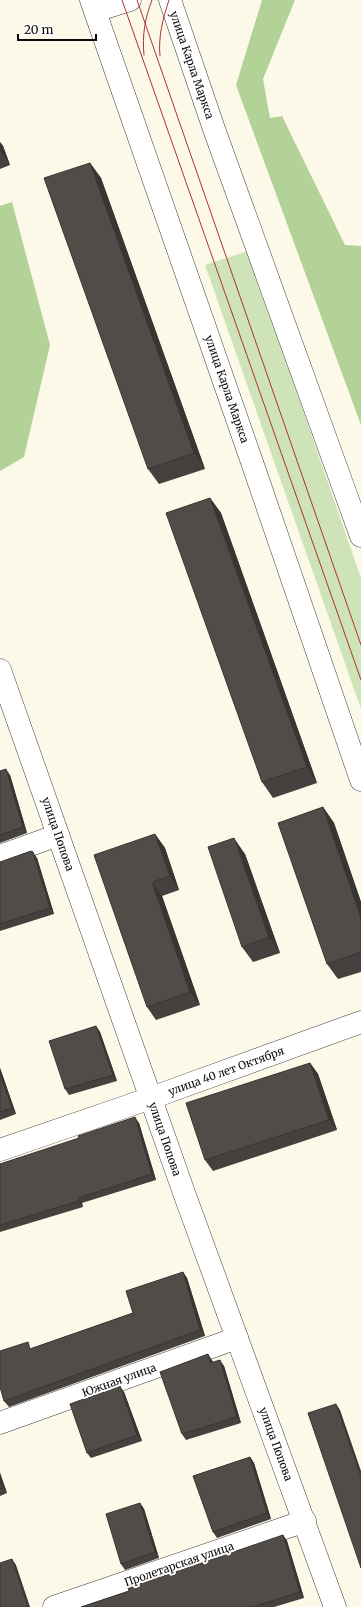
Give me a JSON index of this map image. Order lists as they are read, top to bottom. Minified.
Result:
{"streets":{"street":["улица Карла Маркса","улица Попова","улица 40 лет Октября","Южная улица","Пролетарская улица"]},"crossings":[["улица Попова","улица 40 лет Октября"],["улица Попова","Южная улица"],["улица Попова","Пролетарская улица"]],"scale_bar":"20 m"}
